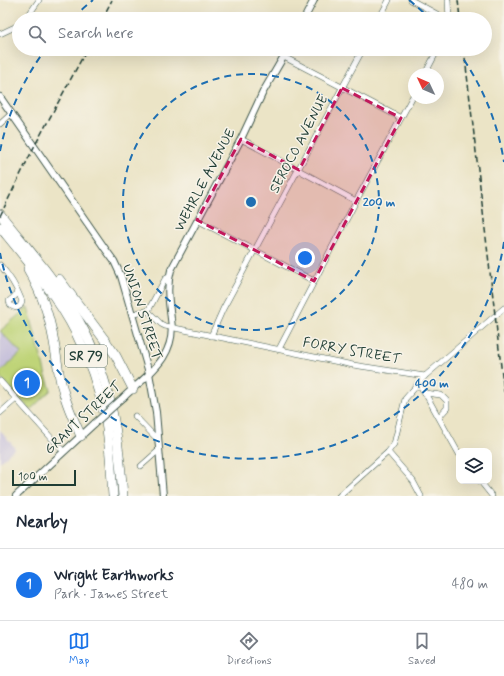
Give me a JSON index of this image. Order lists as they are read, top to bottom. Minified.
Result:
{"streets":{"highway":["SR 79"],"street":["SEROCO AVENUE","WEHRLE AVENUE","UNION STREET","FORRY STREET","GRANT STREET"]},"crossings":[["SEROCO AVENUE","FORRY STREET"],["WEHRLE AVENUE","UNION STREET"],["WEHRLE AVENUE","FORRY STREET"],["WEHRLE AVENUE","GRANT STREET"],["UNION STREET","GRANT STREET"]],"scale_bar":"100 m","north":"top left","page":{"search":"Search here","pins":"1","scale":"100 m","heading":"Nearby","list":[{"mark":"1","name":"Wright Earthworks","note":"Park · James Street","value":"480 m"}],"nav":["Map","Directions","Saved"]},"rings":["200 m","400 m"]}
